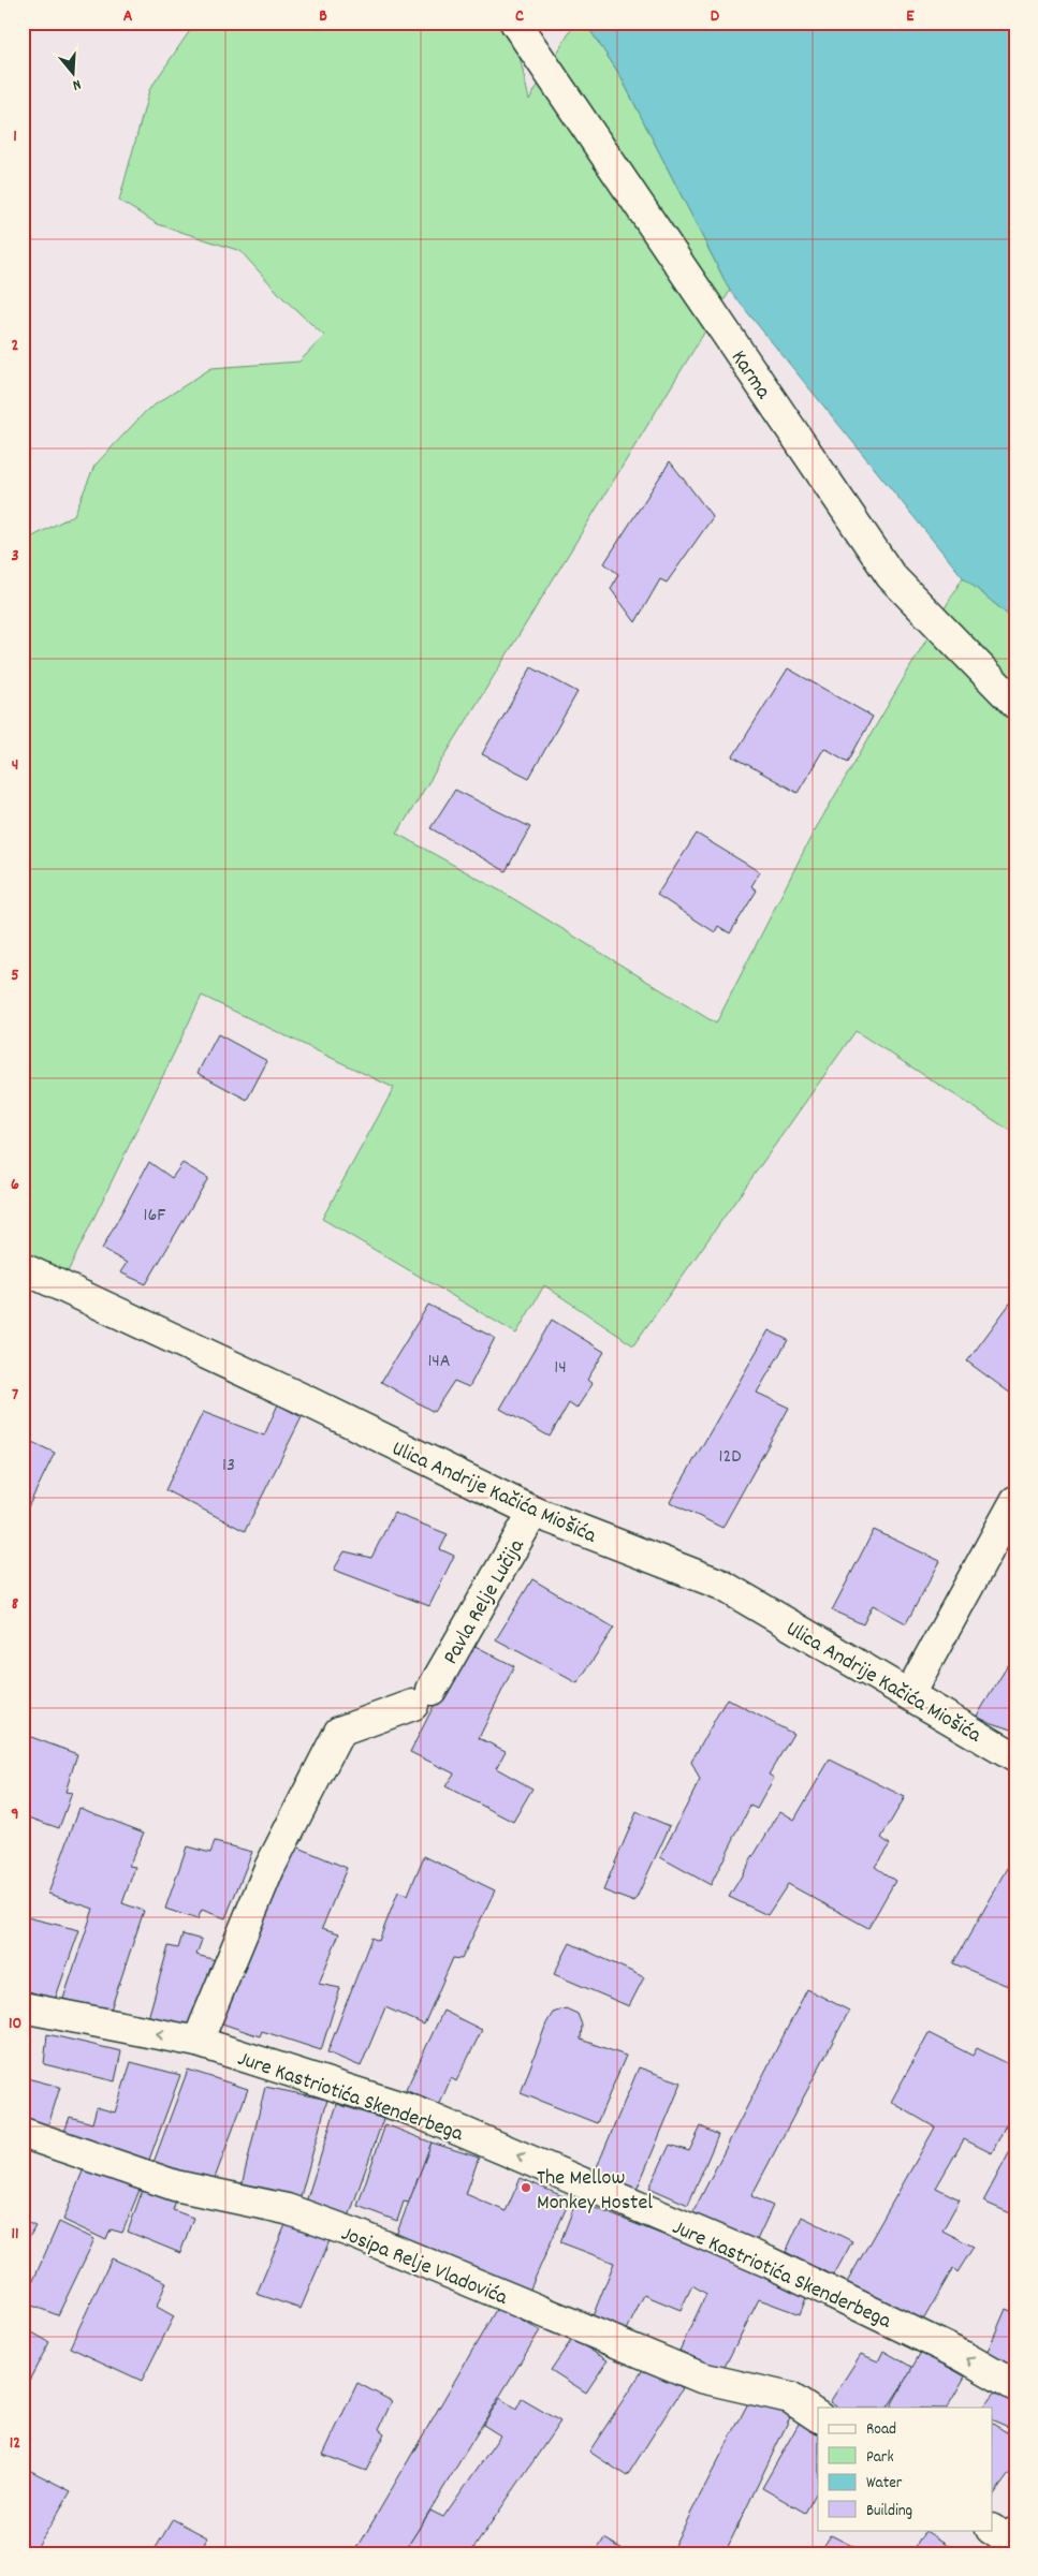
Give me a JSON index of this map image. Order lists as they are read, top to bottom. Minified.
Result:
{"streets":{"street":["Karma","Ulica Andrije Kačića Miošića","Pavla Relje Lučija","Jure Kastriotića Skenderbega","Josipa Relje Vladovića"]},"crossings":[["Ulica Andrije Kačića Miošića","Pavla Relje Lučija"],["Pavla Relje Lučija","Jure Kastriotića Skenderbega"]],"one_way":["Jure Kastriotića Skenderbega"],"places":["The Mellow Monkey Hostel"],"house_numbers":["16F","14A","14","12D","13"],"legend":["Road","Park","Water","Building"],"north":"bottom","grid":{"columns":["A","B","C","D","E"],"rows":["1","2","3","4","5","6","7","8","9","10","11","12"]}}
